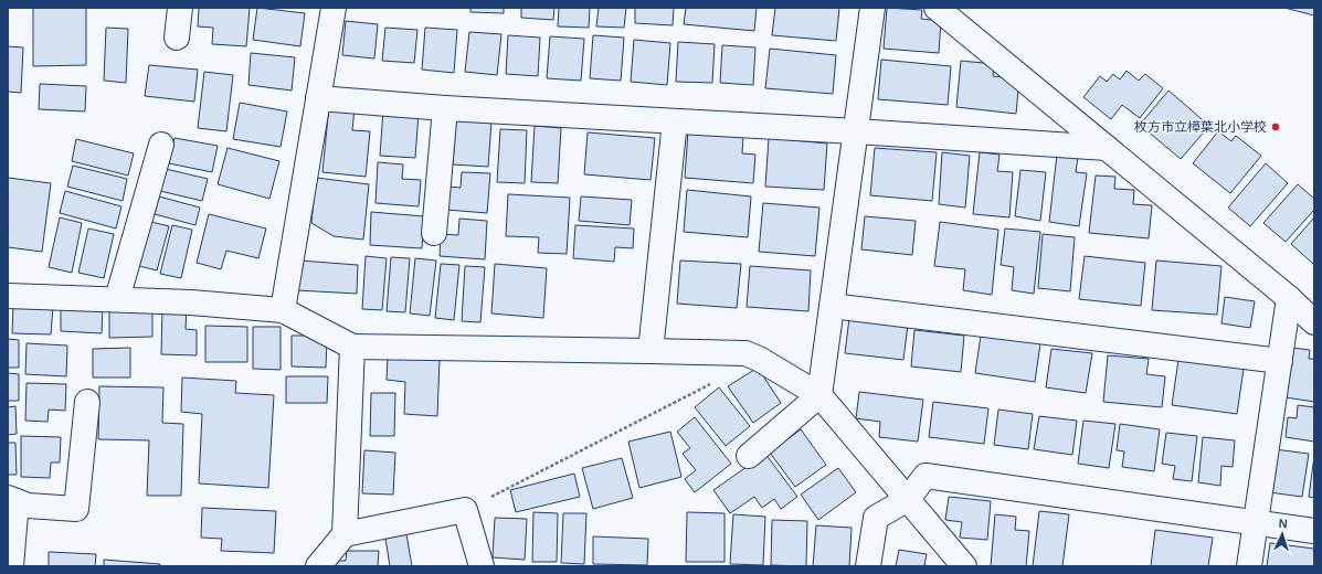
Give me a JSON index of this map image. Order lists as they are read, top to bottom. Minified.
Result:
{"places":["枚方市立樟葉北小学校"],"north":"top"}
